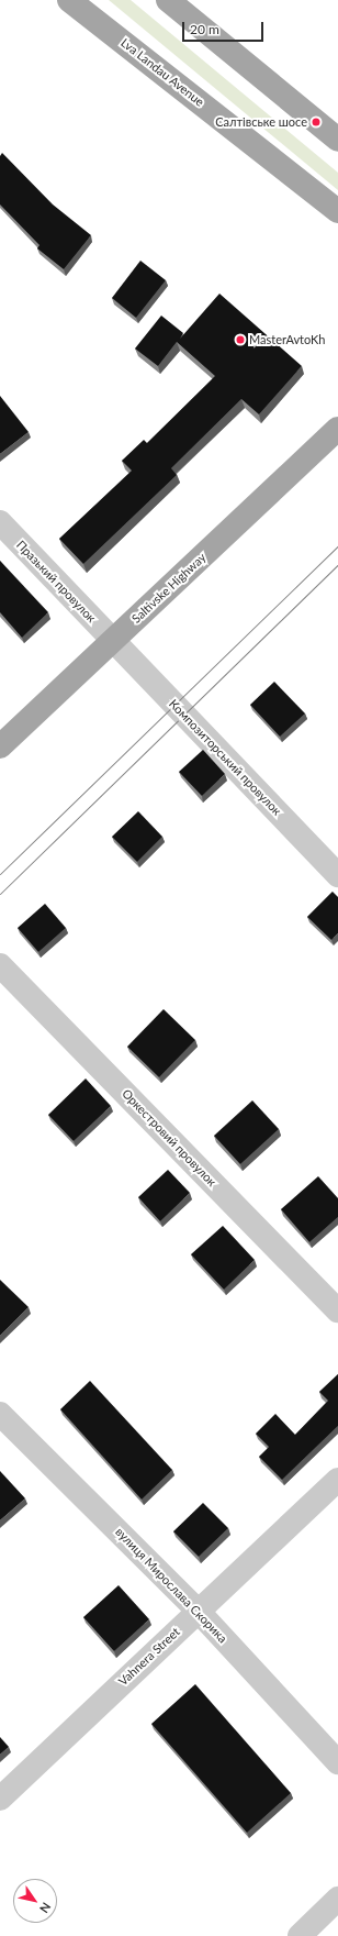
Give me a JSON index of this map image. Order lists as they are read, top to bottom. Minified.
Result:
{"streets":{"main road":["Lva Landau Avenue","Saltivske Highway"],"street":["Празький провулок","Композиторський провулок","Оркестровий провулок","вулиця Мирослава Скорика","Vahnera Street"]},"crossings":[["Празький провулок","Saltivske Highway"],["Празький провулок","Композиторський провулок"],["Saltivske Highway","Композиторський провулок"],["вулиця Мирослава Скорика","Vahnera Street"]],"places":["Салтівське шосе","MasterAvtoKh"],"scale_bar":"20 m","north":"bottom right"}
